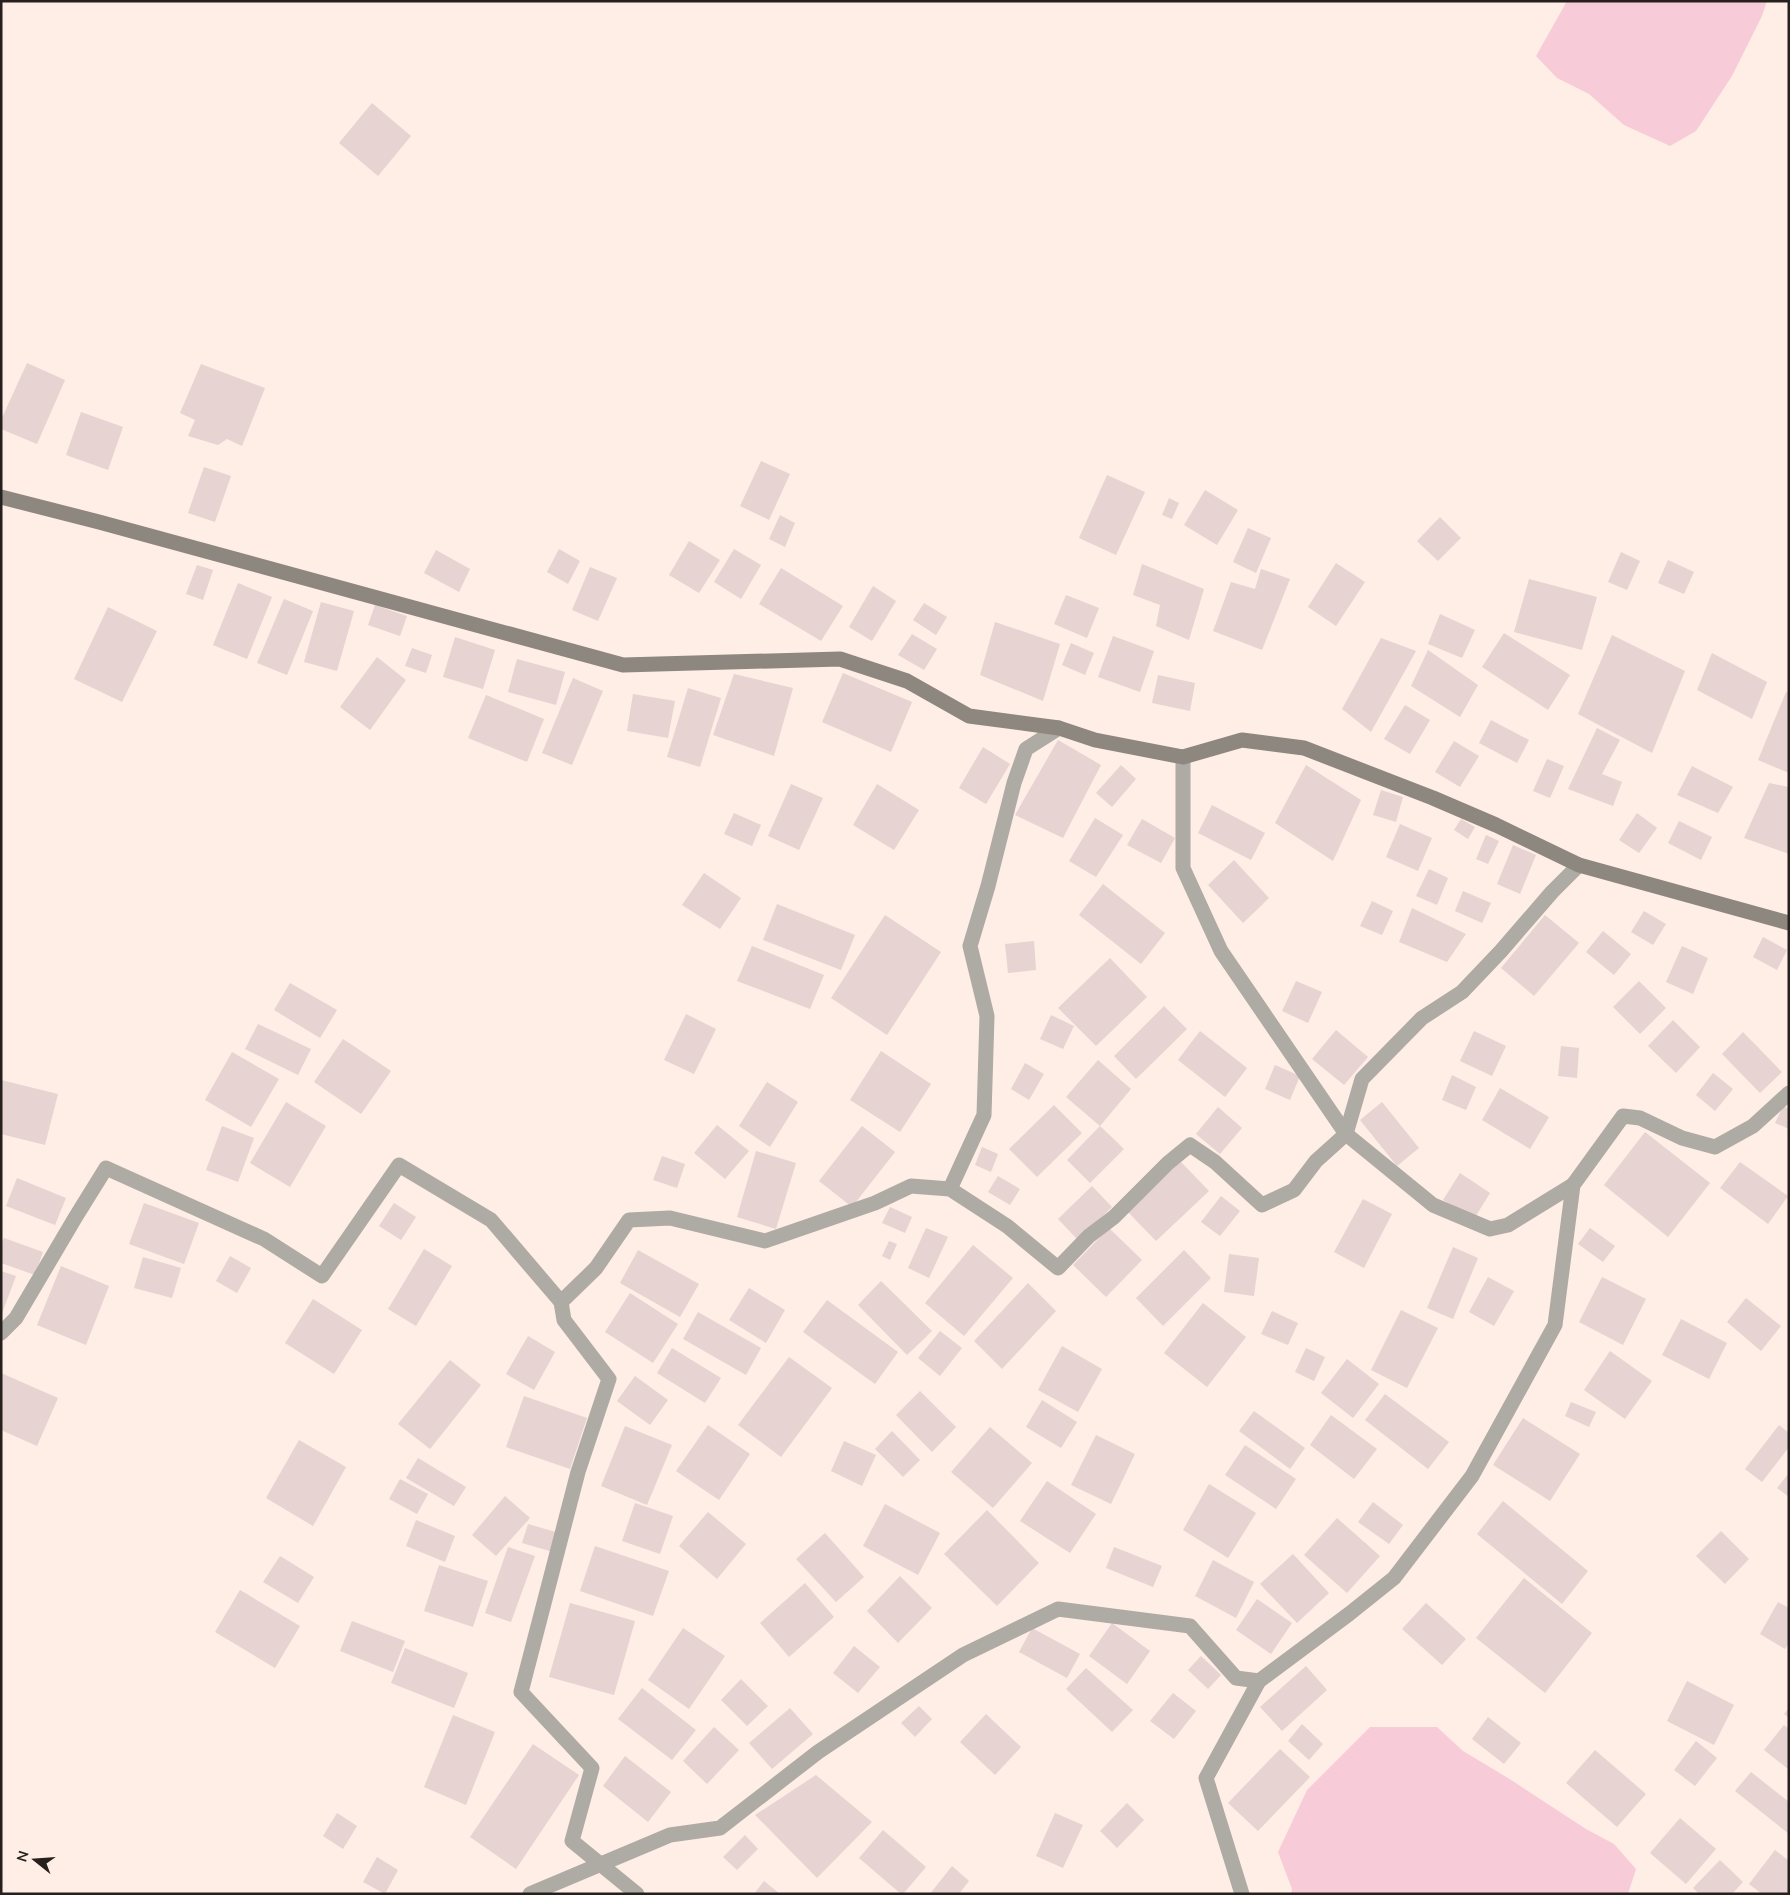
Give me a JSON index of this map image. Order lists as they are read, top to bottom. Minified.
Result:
{"north":"left"}
